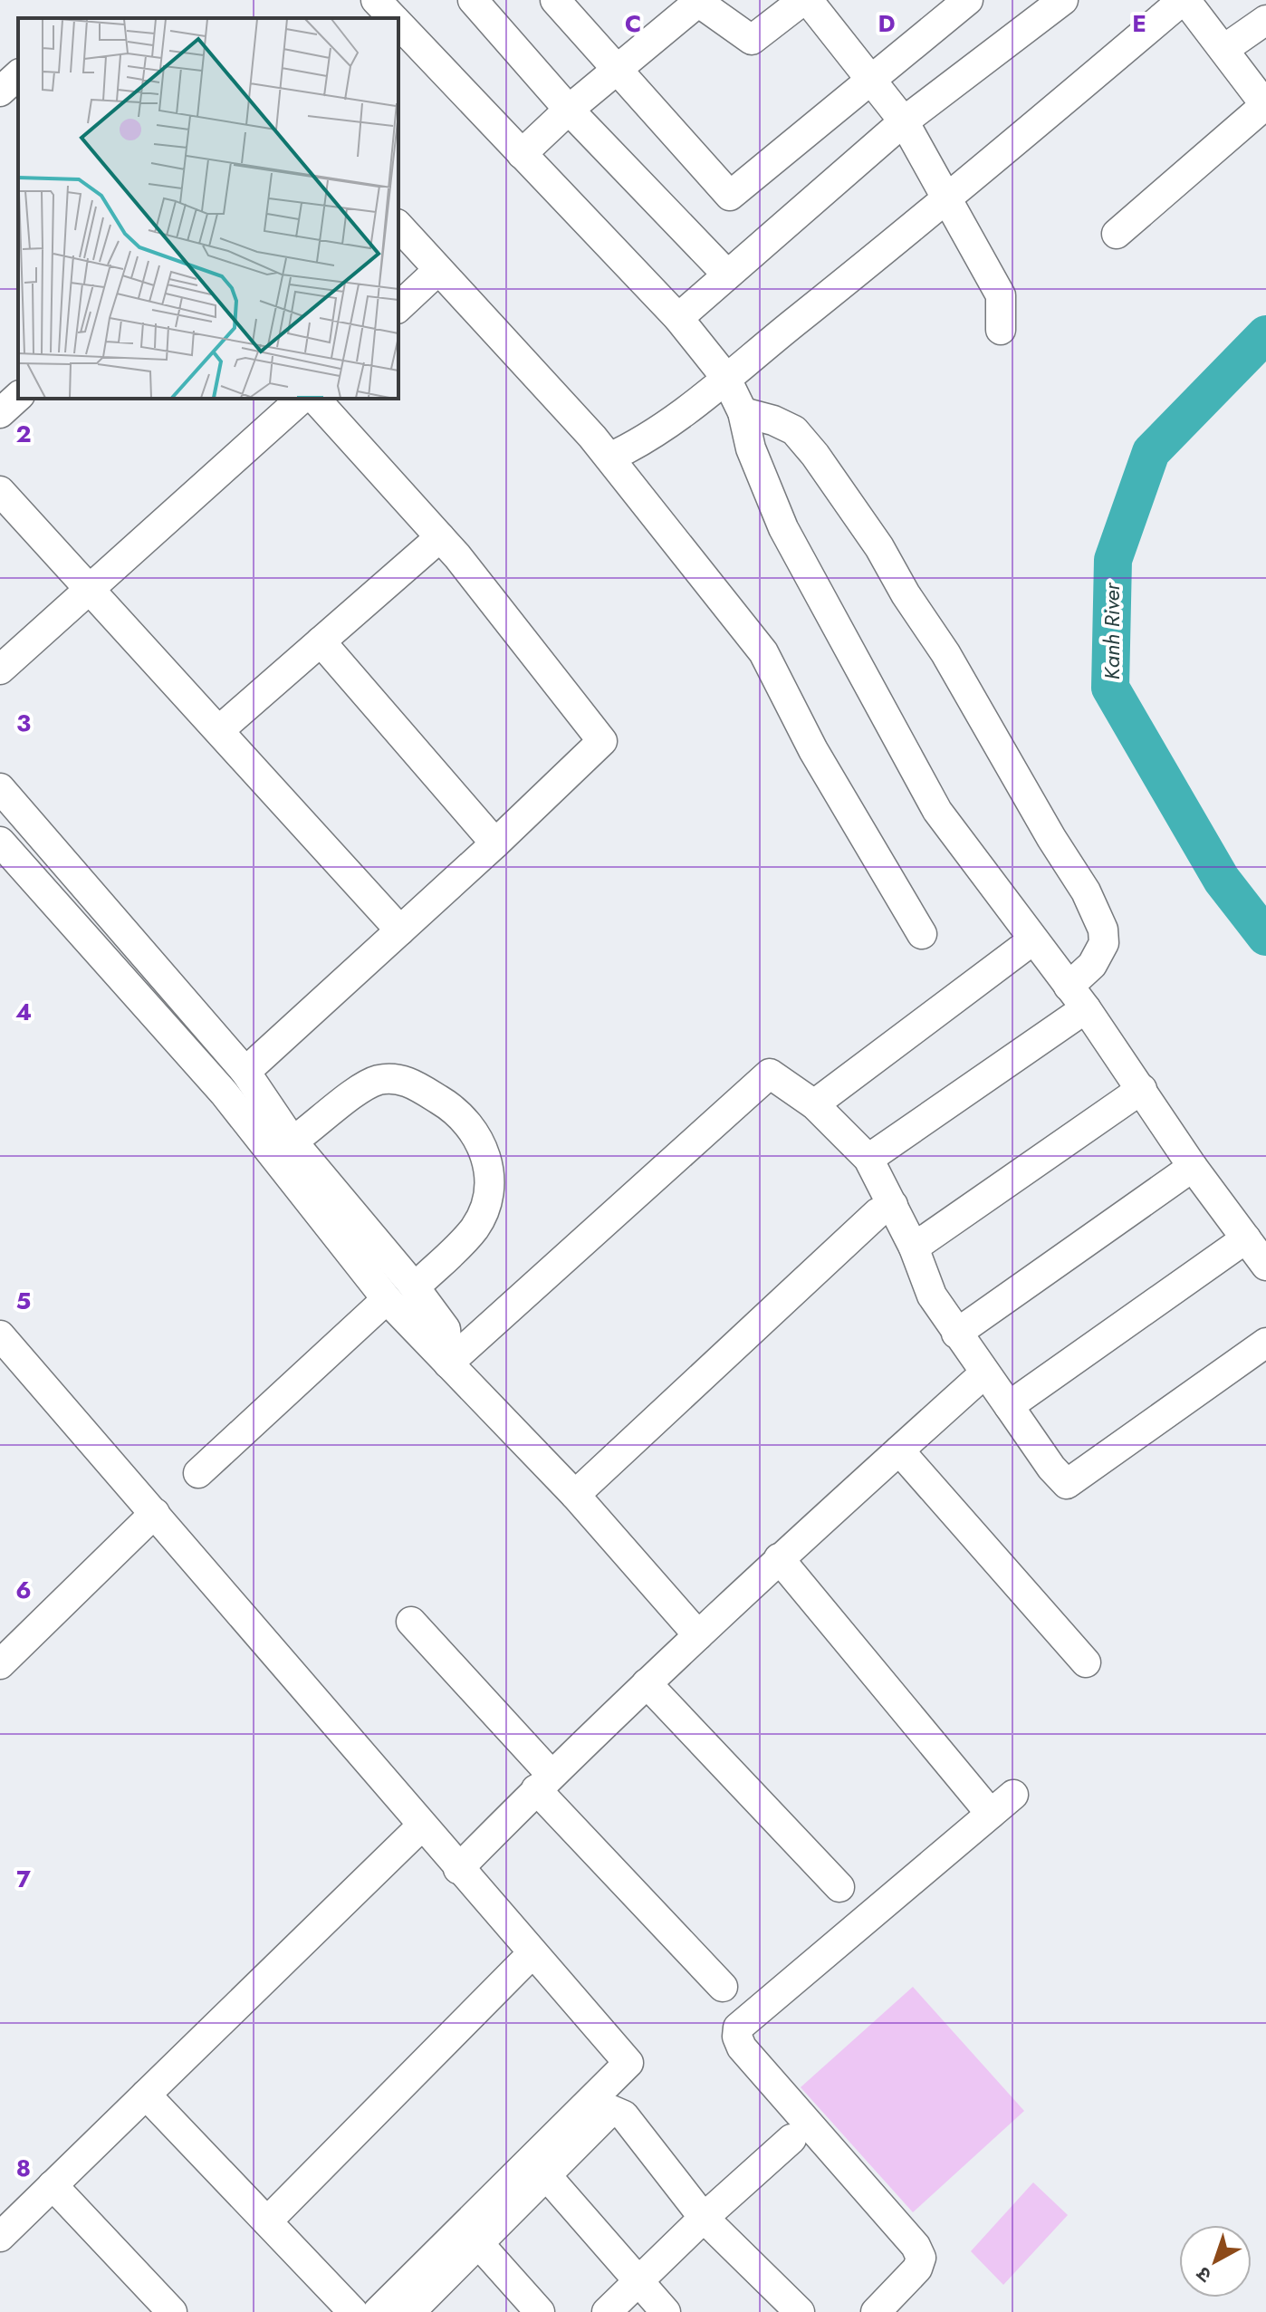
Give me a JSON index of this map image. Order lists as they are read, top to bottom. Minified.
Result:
{"water":["Kanh River"],"north":"bottom left","grid":{"columns":["C","D","E"],"rows":["2","3","4","5","6","7","8"]}}
